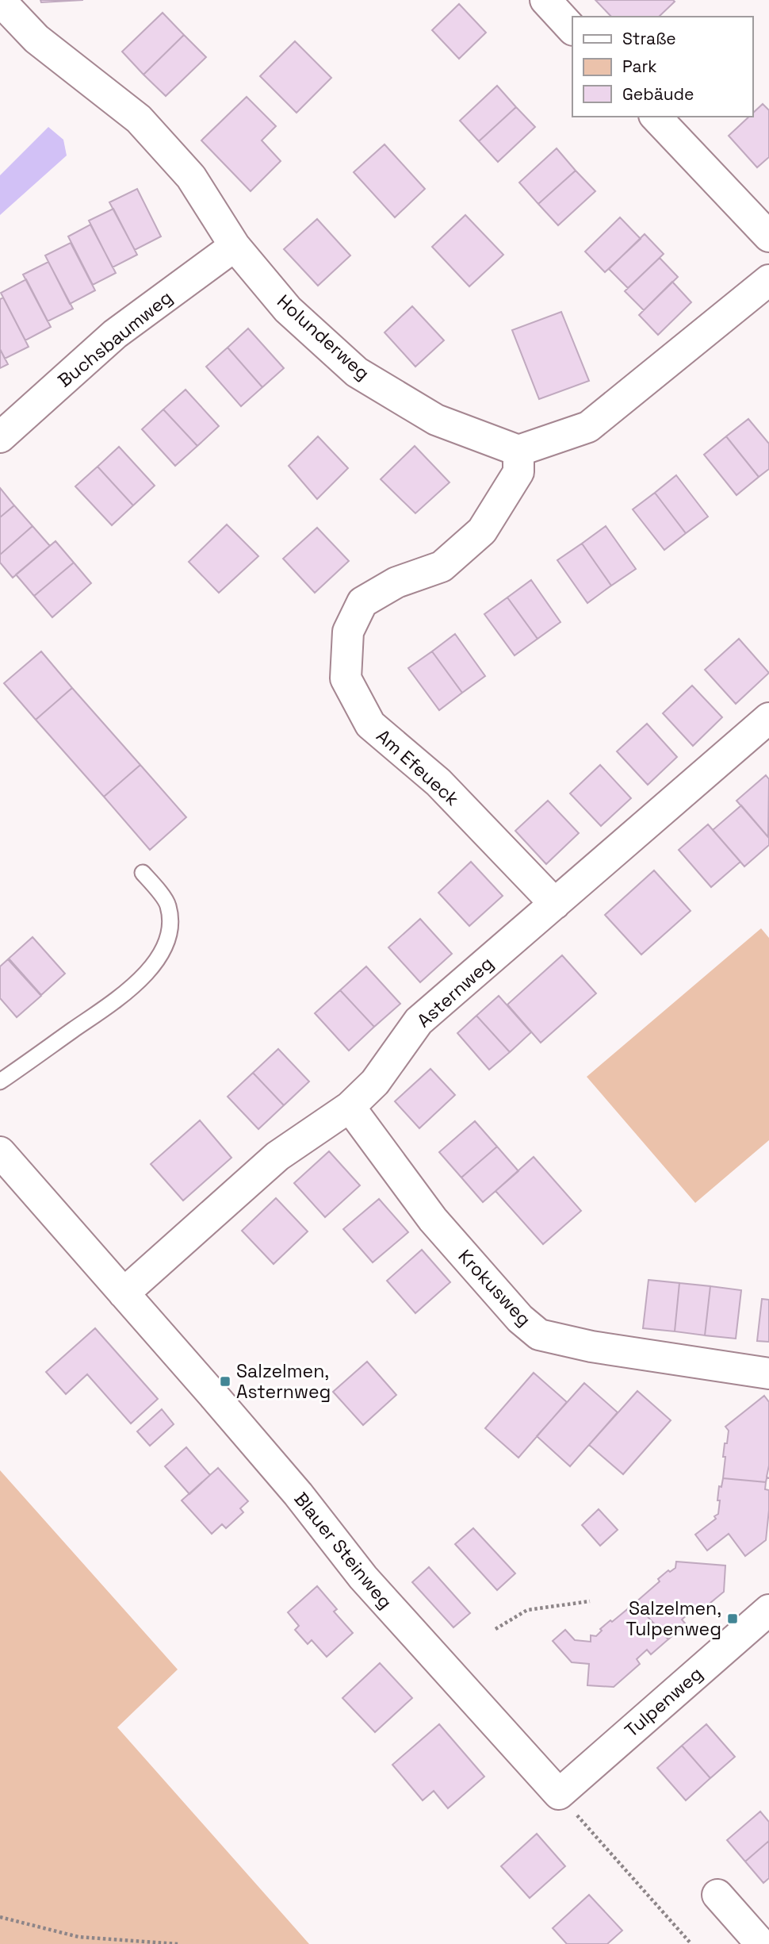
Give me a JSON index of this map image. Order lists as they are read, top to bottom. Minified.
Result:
{"streets":{"street":["Holunderweg","Buchsbaumweg","Am Efeueck","Asternweg","Krokusweg","Blauer Steinweg","Tulpenweg"]},"crossings":[["Holunderweg","Buchsbaumweg"],["Holunderweg","Am Efeueck"],["Am Efeueck","Asternweg"],["Asternweg","Krokusweg"],["Asternweg","Blauer Steinweg"],["Blauer Steinweg","Tulpenweg"]],"places":{"transit":["Salzelmen, Asternweg","Salzelmen, Tulpenweg"]},"legend":["Straße","Park","Gebäude"]}
